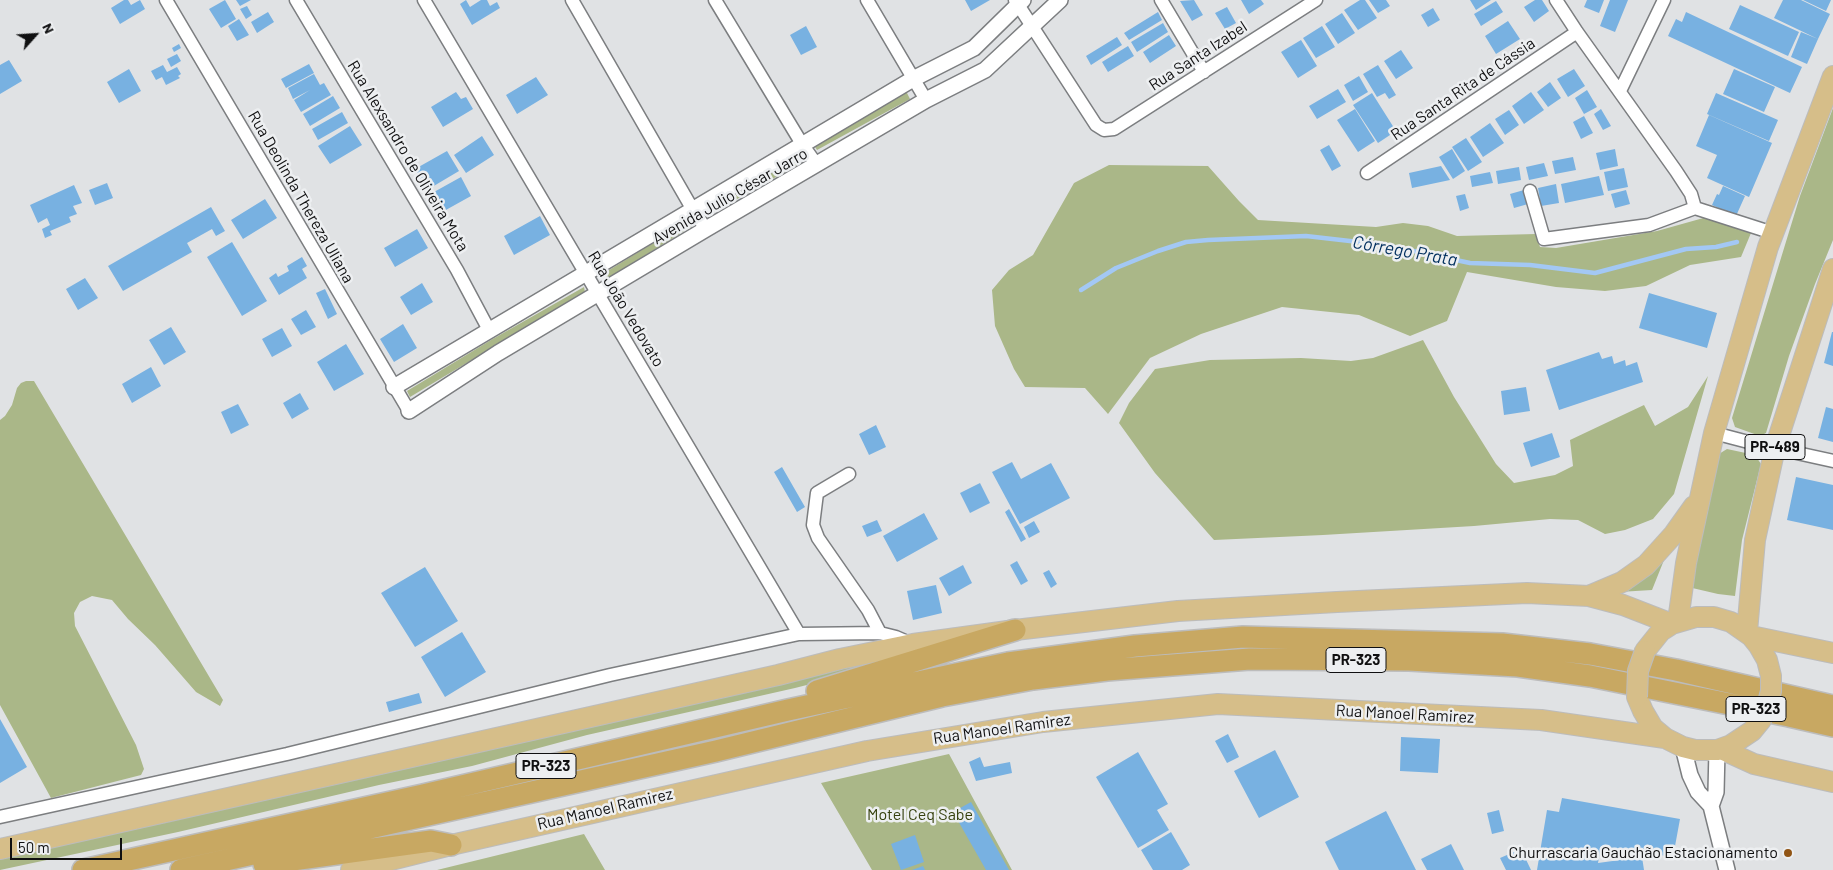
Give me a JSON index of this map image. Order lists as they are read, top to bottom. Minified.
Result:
{"streets":{"highway":["PR-323"],"main road":["PR-489","Rua Manoel Ramirez"],"street":["Rua Santa Izabel","Rua Santa Rita de Cássia","Rua Alexsandro de Oliveira Mota","Avenida Julio César Jarro","Rua Deolinda Thereza Uliana","Rua João Vedovato"]},"crossings":[["Rua Santa Izabel","Avenida Julio César Jarro"],["Rua Alexsandro de Oliveira Mota","Avenida Julio César Jarro"],["Avenida Julio César Jarro","Rua Deolinda Thereza Uliana"],["Avenida Julio César Jarro","Rua João Vedovato"],["PR-489","Rua Manoel Ramirez"]],"water":["Córrego Prata"],"parks":["Motel Ceq Sabe"],"places":["Churrascaria Gauchão Estacionamento"],"scale_bar":"50 m","north":"top right"}
